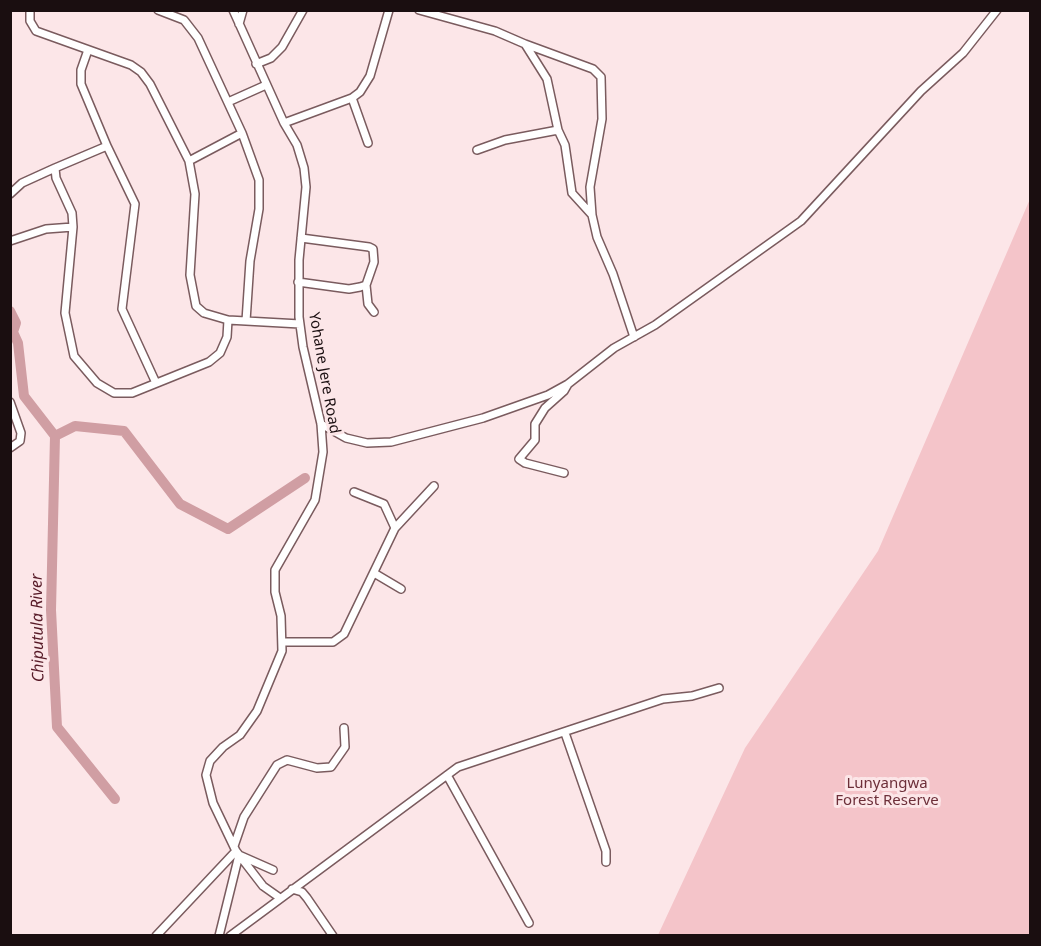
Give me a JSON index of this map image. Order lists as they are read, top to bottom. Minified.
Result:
{"streets":{"street":["Yohane Jere Road"]},"water":["Chiputula River"],"parks":["Lunyangwa Forest Reserve"]}
